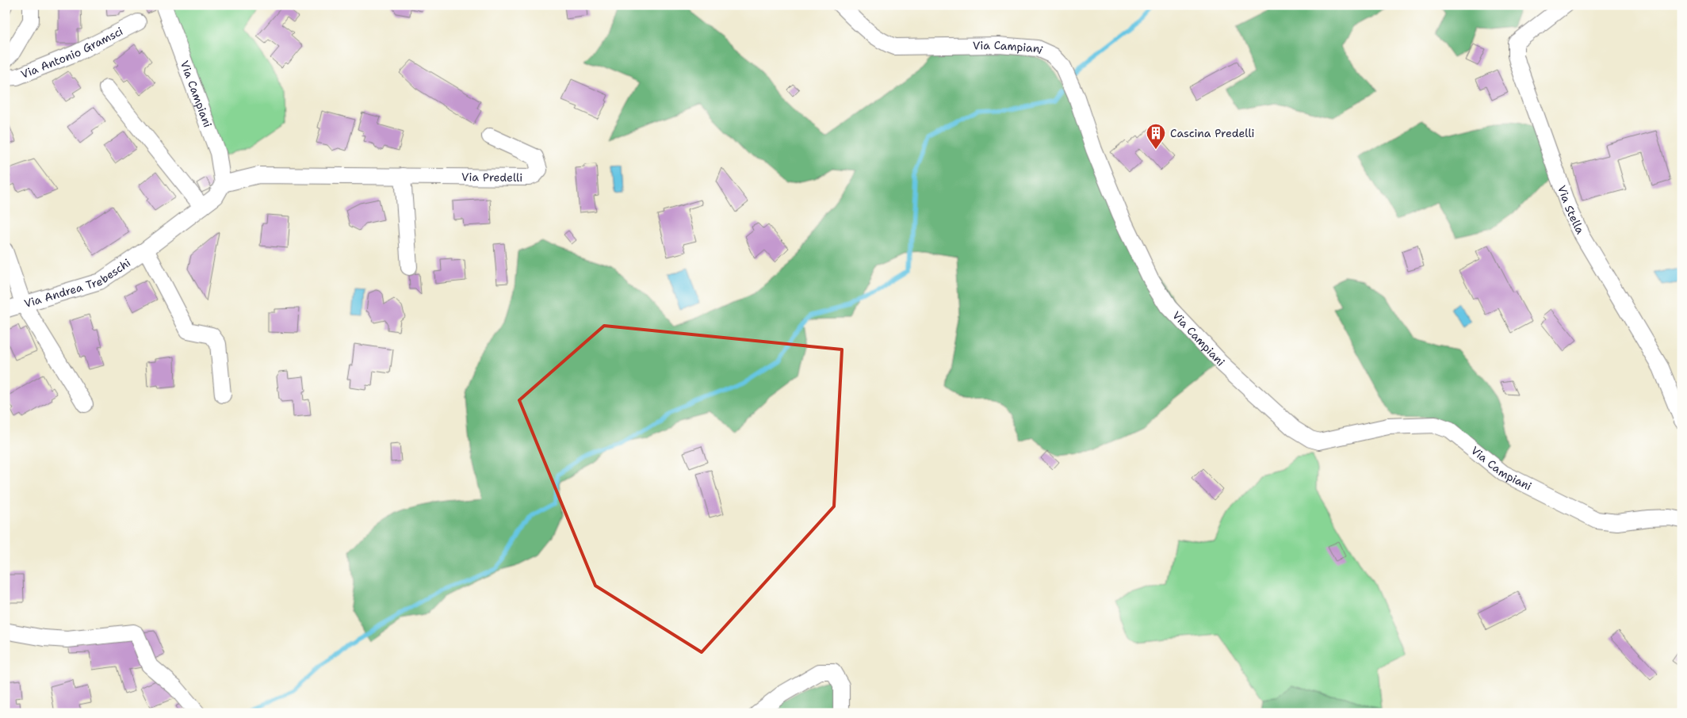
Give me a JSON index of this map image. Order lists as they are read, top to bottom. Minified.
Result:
{"streets":{"street":["Via Campiani","Via Antonio Gramsci","Via Predelli","Via Stella","Via Andrea Trebeschi"]},"crossings":[["Via Campiani","Via Predelli"],["Via Campiani","Via Andrea Trebeschi"],["Via Predelli","Via Andrea Trebeschi"]],"places":{"building":["Cascina Predelli"]}}
